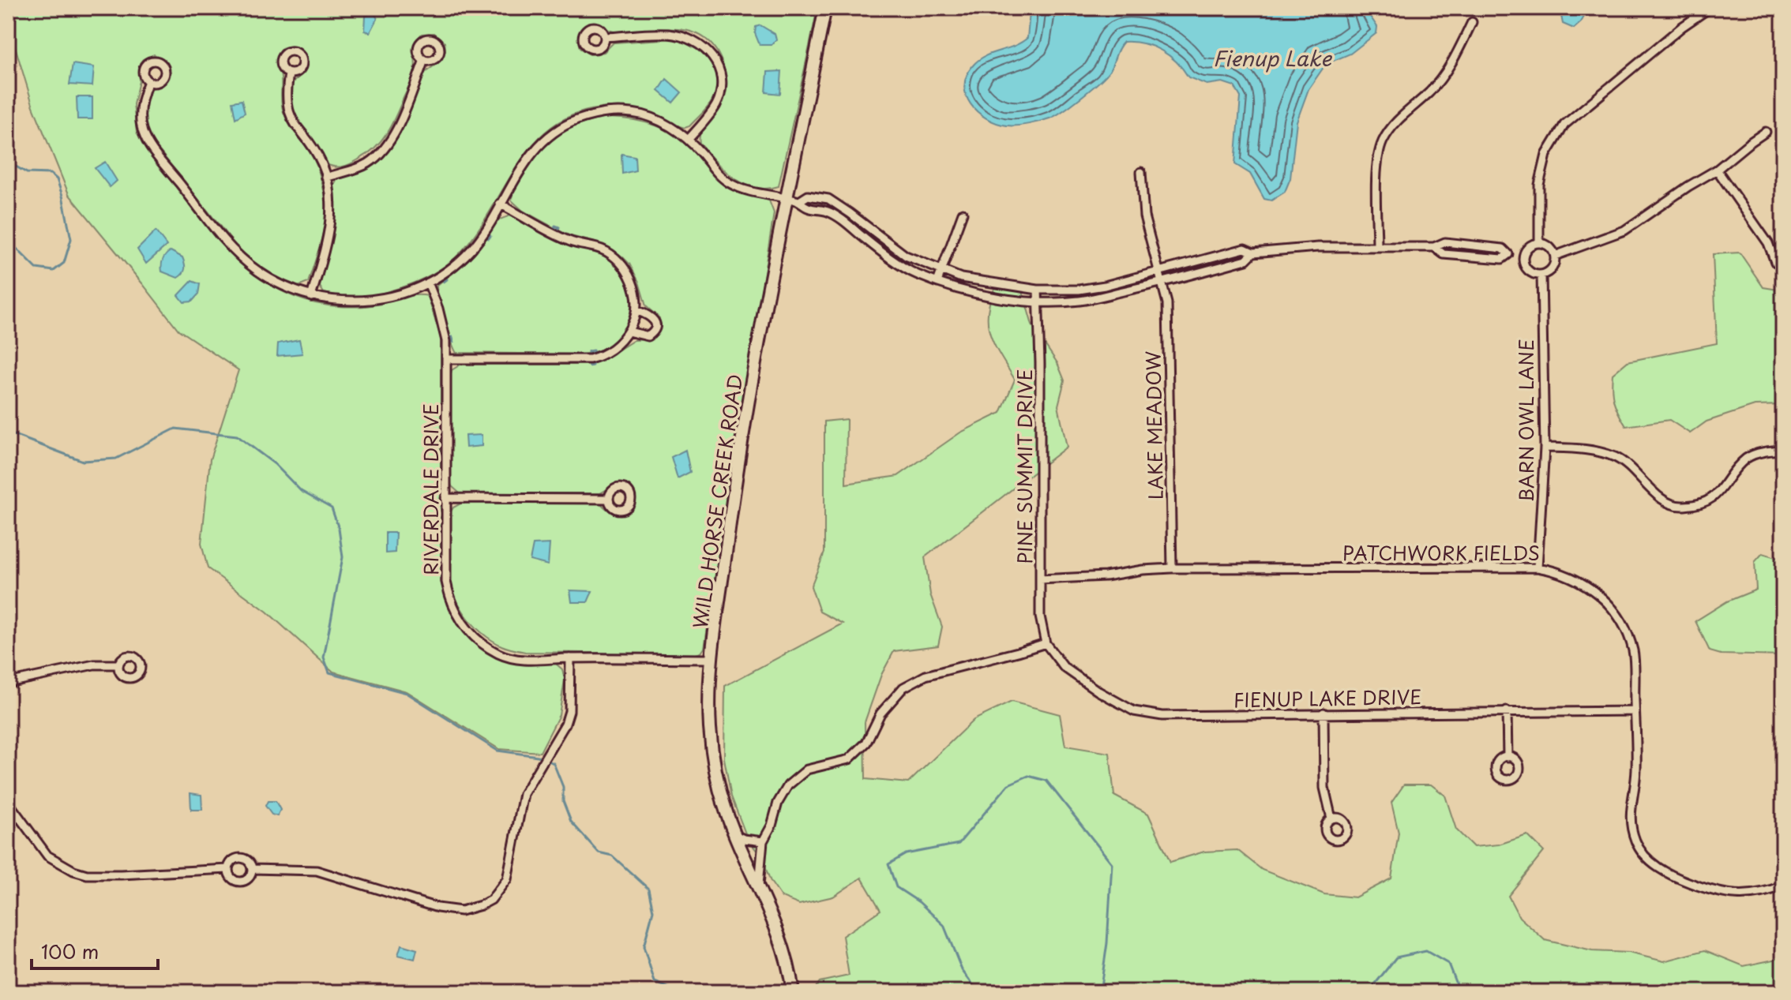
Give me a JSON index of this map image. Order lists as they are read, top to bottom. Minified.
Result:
{"streets":{"main road":["WILD HORSE CREEK ROAD"],"street":["BARN OWL LANE","LAKE MEADOW","PINE SUMMIT DRIVE","RIVERDALE DRIVE","PATCHWORK FIELDS","FIENUP LAKE DRIVE"]},"crossings":[["BARN OWL LANE","PATCHWORK FIELDS"],["LAKE MEADOW","PATCHWORK FIELDS"],["PINE SUMMIT DRIVE","PATCHWORK FIELDS"],["PINE SUMMIT DRIVE","FIENUP LAKE DRIVE"],["RIVERDALE DRIVE","WILD HORSE CREEK ROAD"],["PATCHWORK FIELDS","FIENUP LAKE DRIVE"]],"water":["Fienup Lake"],"scale_bar":"100 m"}
